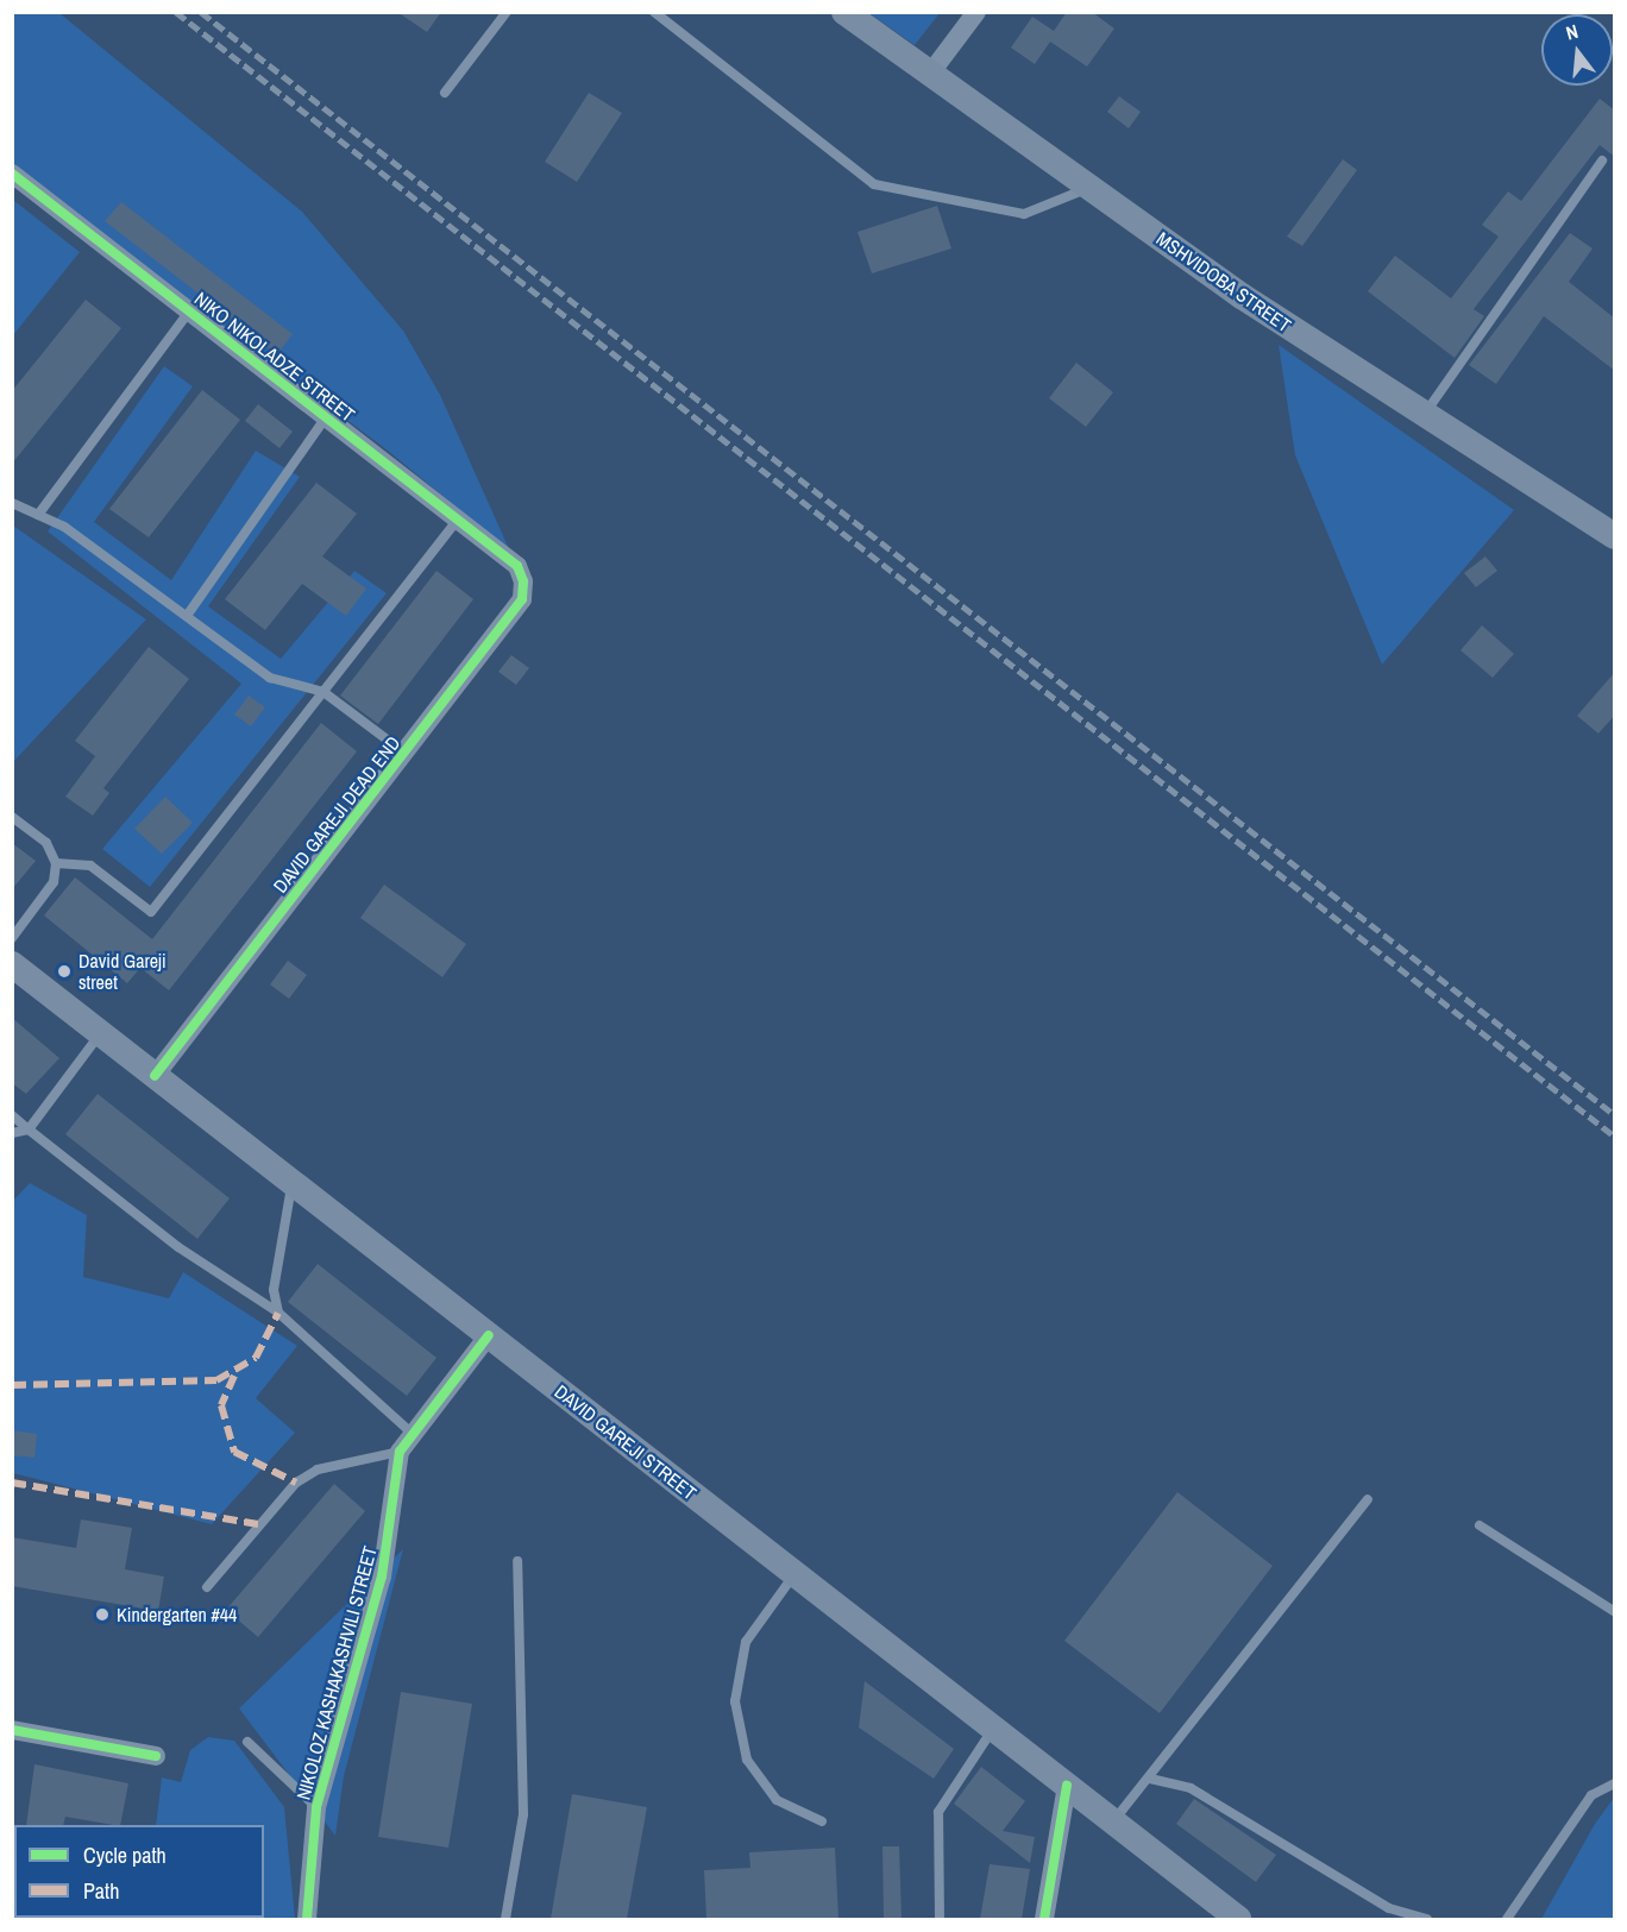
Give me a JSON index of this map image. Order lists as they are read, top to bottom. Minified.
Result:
{"streets":{"main road":["MSHVIDOBA STREET","DAVID GAREJI STREET"],"street":["NIKO NIKOLADZE STREET","DAVID GAREJI DEAD END","NIKOLOZ KASHAKASHVILI STREET"]},"crossings":[["NIKO NIKOLADZE STREET","DAVID GAREJI DEAD END"],["DAVID GAREJI DEAD END","DAVID GAREJI STREET"],["DAVID GAREJI STREET","NIKOLOZ KASHAKASHVILI STREET"]],"places":["David Gareji street","Kindergarten #44"],"legend":["Cycle path","Path"],"north":"top"}
